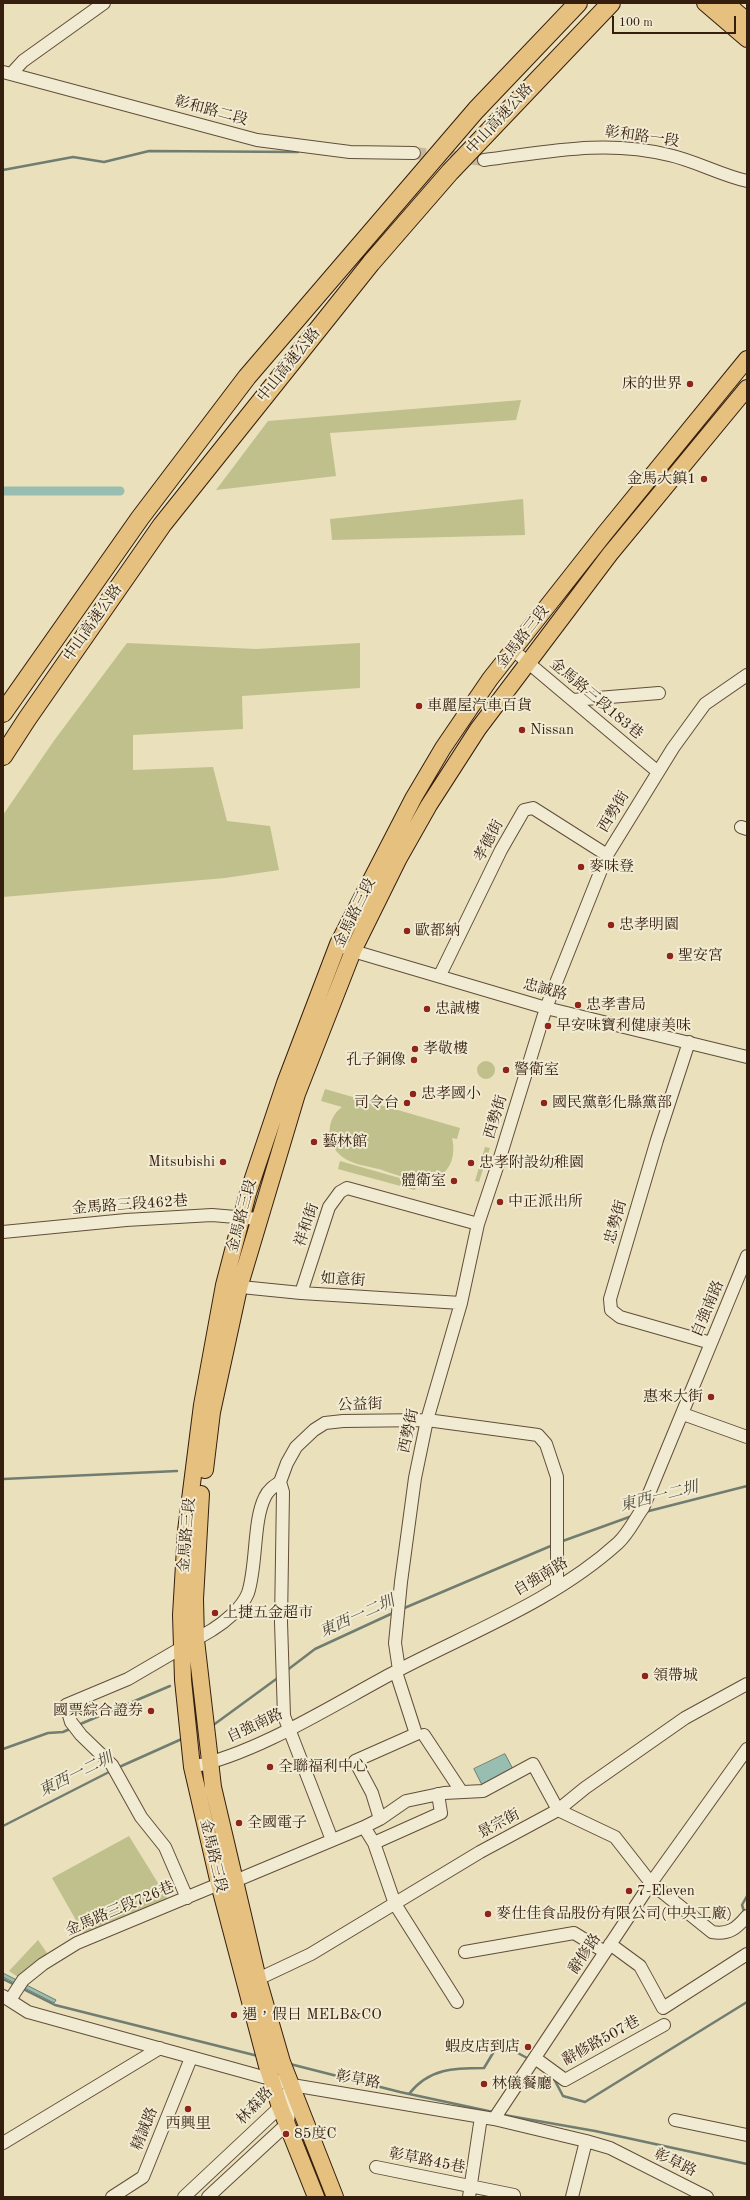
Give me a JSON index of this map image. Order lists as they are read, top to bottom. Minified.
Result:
{"streets":{"highway":["中山高速公路"],"main road":["金馬路三段"],"street":["彰和路二段","彰和路一段","金馬路三段183巷","西勢街","孝德街","忠誠路","金馬路三段462巷","忠勢街","祥和街","如意街","自強南路","公益街","景宗街","金馬路三段726巷","辭修路","辭修路507巷","彰草路","林森路","精誠路","彰草路45巷"]},"crossings":[["金馬路三段","金馬路三段183巷"],["金馬路三段","忠誠路"],["金馬路三段","金馬路三段462巷"],["金馬路三段","如意街"],["金馬路三段","自強南路"],["金馬路三段","景宗街"],["金馬路三段","金馬路三段726巷"],["金馬路三段","彰草路"],["金馬路三段","林森路"],["金馬路三段183巷","西勢街"],["西勢街","孝德街"],["西勢街","忠誠路"],["西勢街","祥和街"],["西勢街","如意街"],["西勢街","自強南路"],["西勢街","公益街"],["西勢街","金馬路三段726巷"],["孝德街","忠誠路"],["忠誠路","忠勢街"],["忠勢街","自強南路"],["祥和街","如意街"],["自強南路","公益街"],["公益街","金馬路三段726巷"],["景宗街","金馬路三段726巷"],["金馬路三段726巷","彰草路"],["辭修路","辭修路507巷"],["辭修路","彰草路"],["彰草路","林森路"],["彰草路","精誠路"],["彰草路","彰草路45巷"]],"water":["東西一二圳"],"places":["床的世界","金馬大鎮1","車麗屋汽車百貨","Nissan","麥味登","忠孝明園","歐都納","聖安宮","忠孝書局","忠誠樓","早安味寶利健康美味","孝敬樓","孔子銅像","警衛室","忠孝國小","司令台","國民黨彰化縣黨部","藝林館","Mitsubishi","忠孝附設幼稚園","體衛室","中正派出所","惠來大街","上捷五金超市","領帶城","國票綜合證券","全聯福利中心","全國電子","7-Eleven","麥仕佳食品股份有限公司(中央工廠)","遇，假日 MELB&CO","蝦皮店到店","林儀餐廳","西興里","85度C"],"scale_bar":"100 m"}
